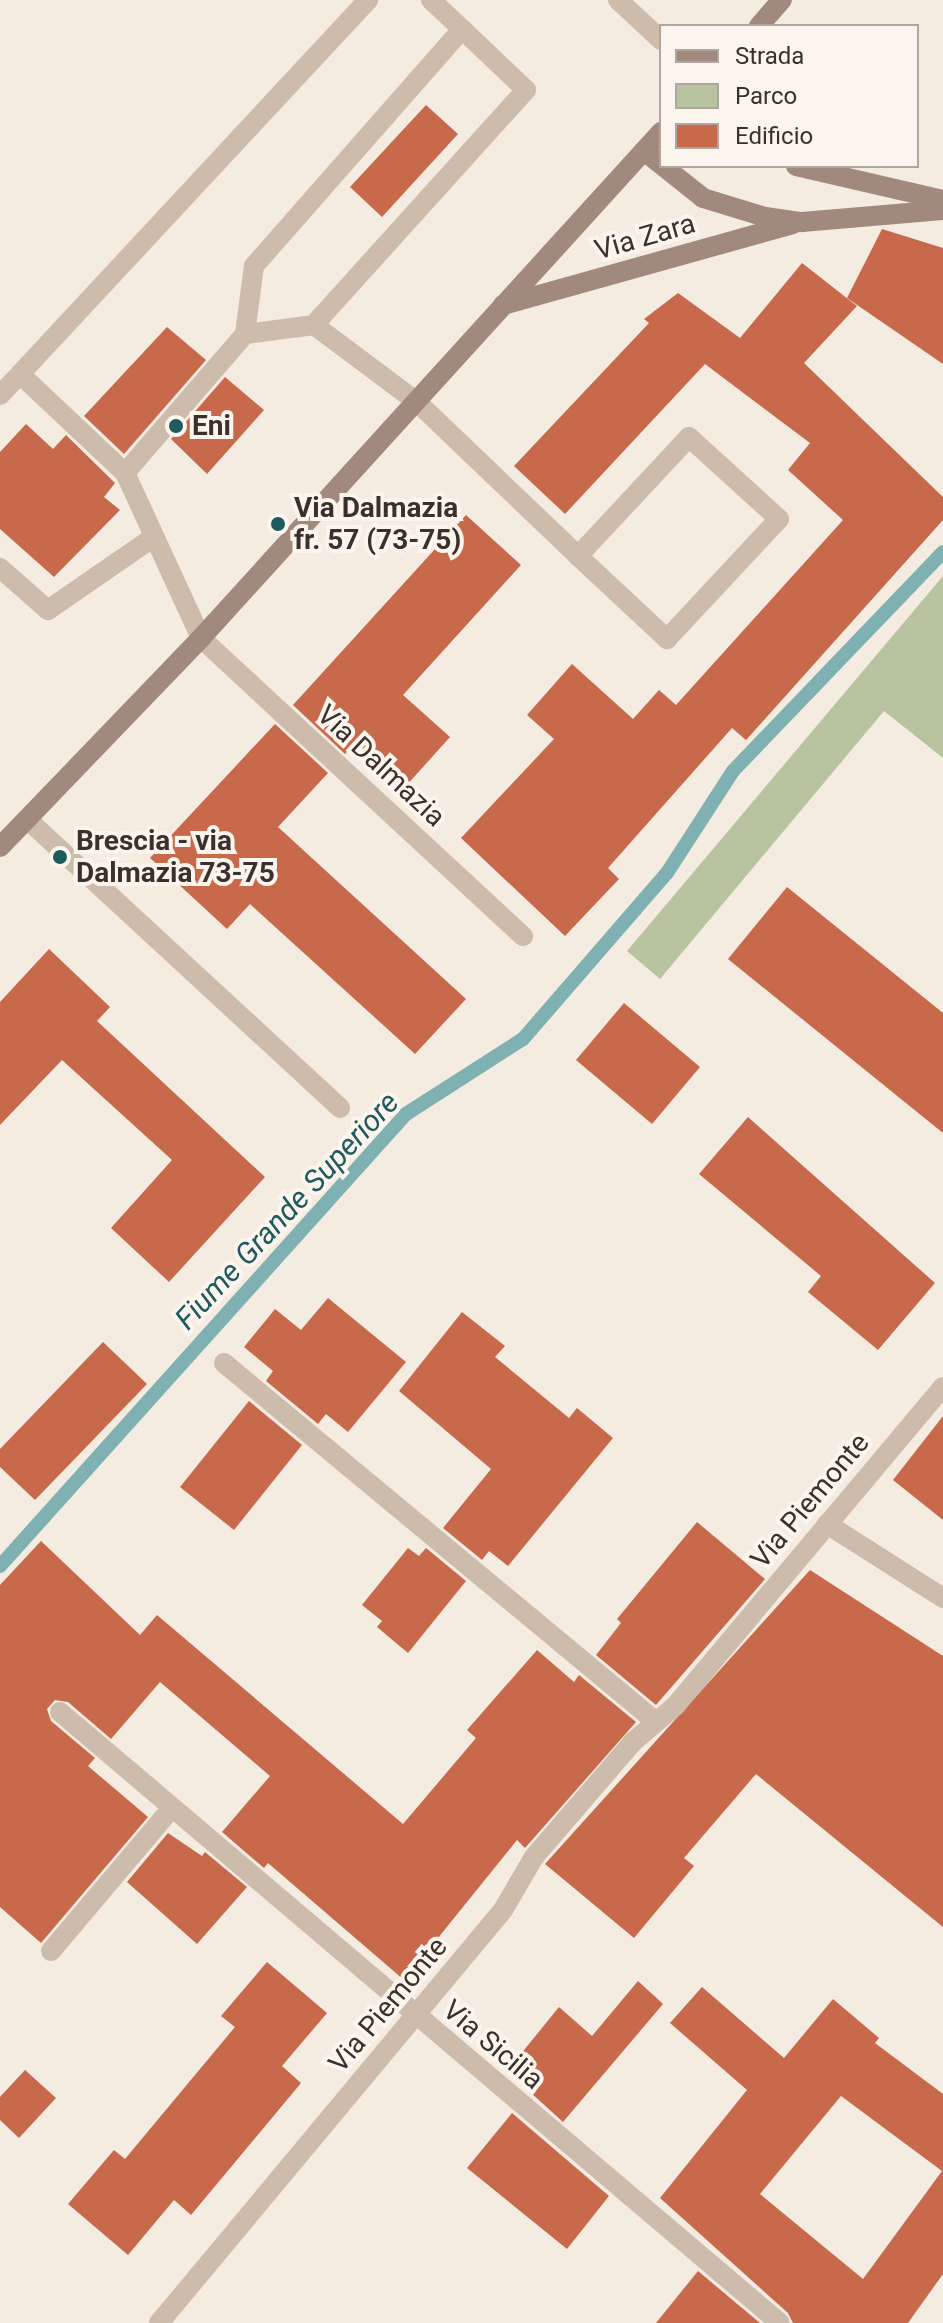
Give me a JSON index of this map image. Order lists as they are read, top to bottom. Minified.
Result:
{"streets":{"main road":["Via Zara"],"street":["Via Dalmazia","Via Piemonte","Via Sicilia"]},"crossings":[["Via Piemonte","Via Sicilia"]],"water":["Fiume Grande Superiore"],"places":["Eni","Via Dalmazia fr. 57 (73-75)","Brescia - via Dalmazia 73-75"],"legend":["Strada","Parco","Edificio"]}
